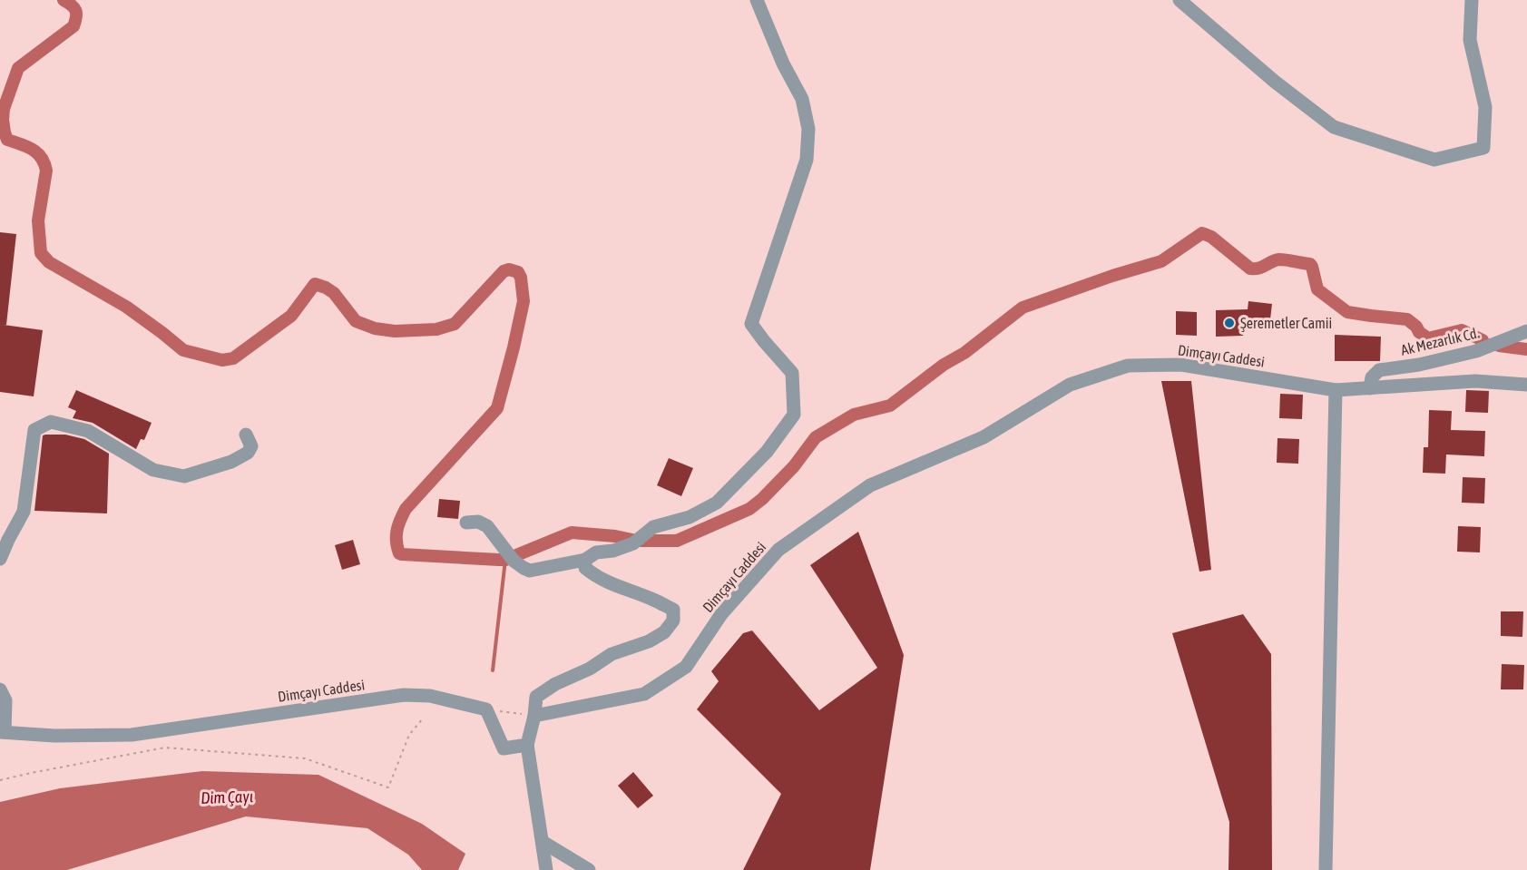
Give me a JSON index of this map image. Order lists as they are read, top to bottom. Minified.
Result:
{"streets":{"street":["Ak Mezarlık Cd.","Dimçayı Caddesi"]},"crossings":[["Ak Mezarlık Cd.","Dimçayı Caddesi"]],"water":["Dim Çayı"],"places":["Şeremetler Camii"]}
